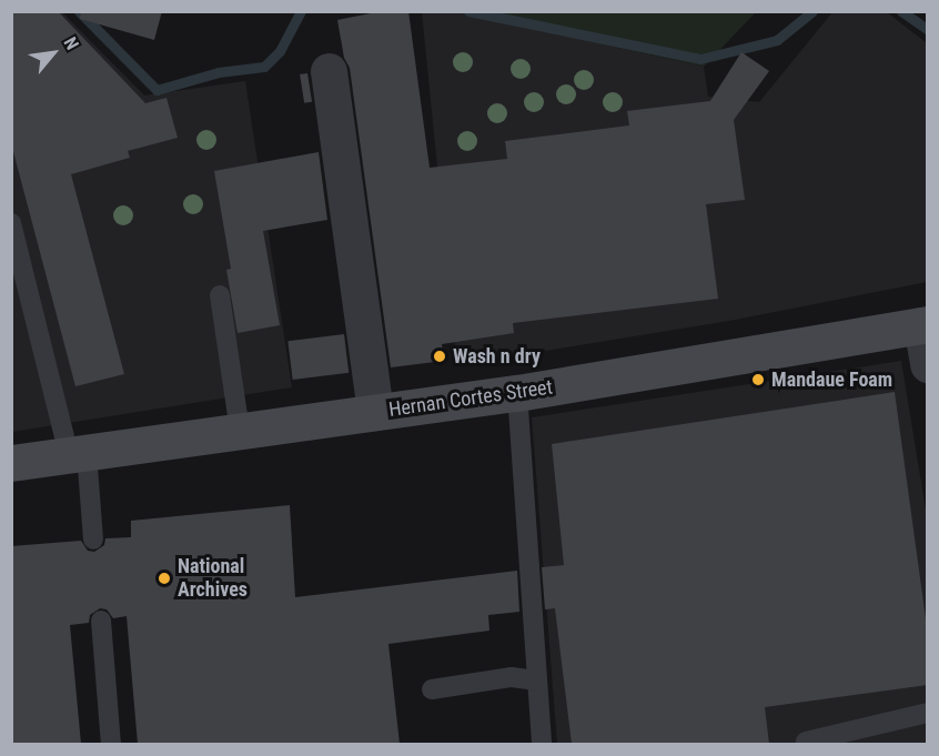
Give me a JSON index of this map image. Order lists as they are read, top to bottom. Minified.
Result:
{"streets":{"main road":["Hernan Cortes Street"]},"places":["Wash n dry","Mandaue Foam","National Archives"],"north":"top right"}
